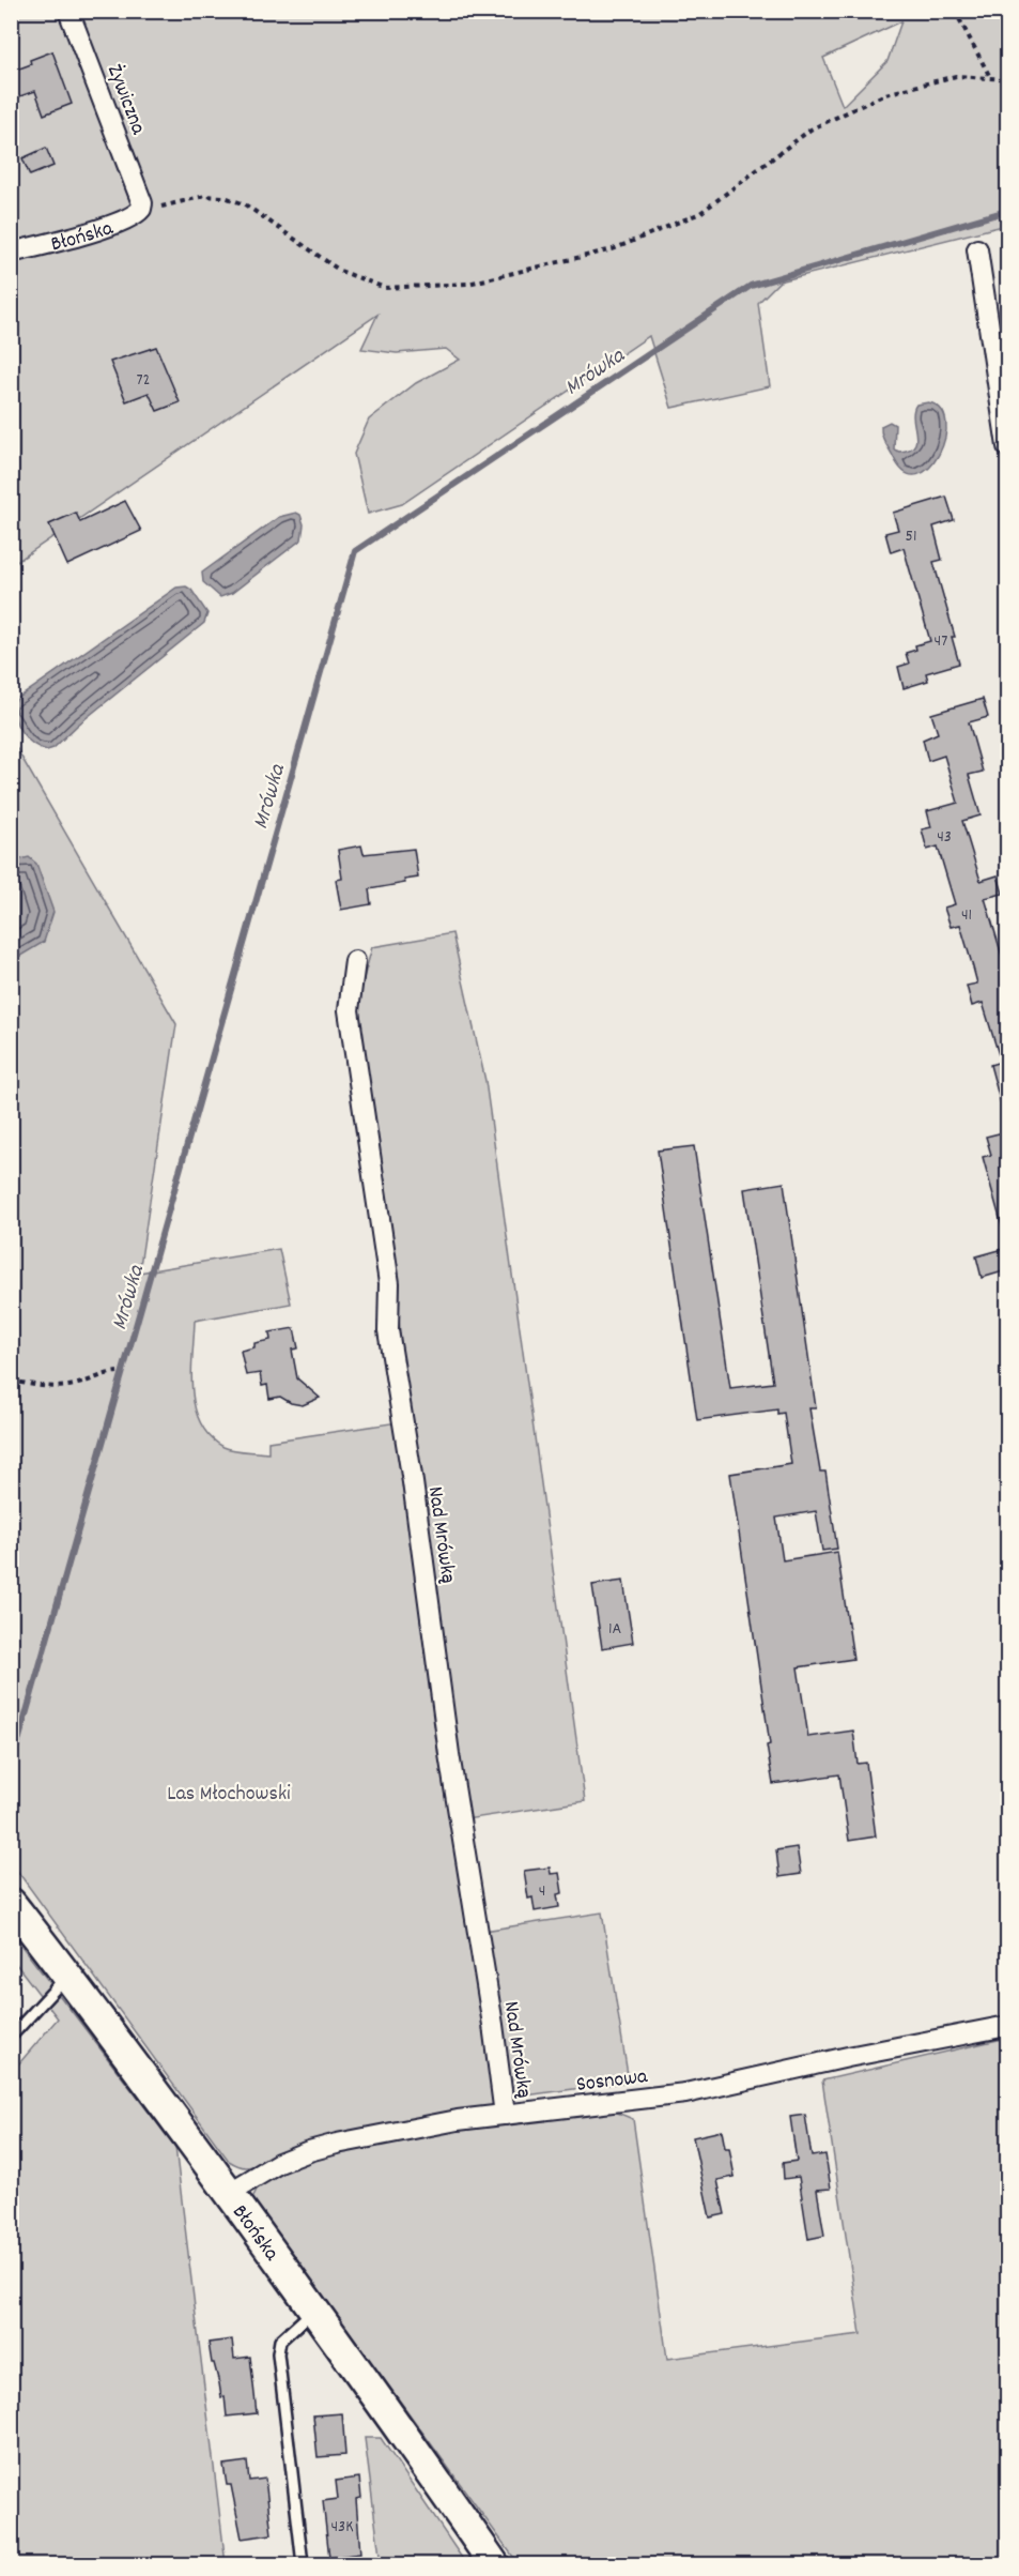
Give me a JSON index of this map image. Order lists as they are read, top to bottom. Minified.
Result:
{"streets":{"main road":["Błońska"],"street":["Żywiczna","Nad Mrówką","Sosnowa"]},"crossings":[["Żywiczna","Błońska"],["Błońska","Sosnowa"],["Nad Mrówką","Sosnowa"]],"water":["Mrówka"],"parks":["Las Młochowski"],"house_numbers":["72","51","47","43","41","1A","4","43K"]}
